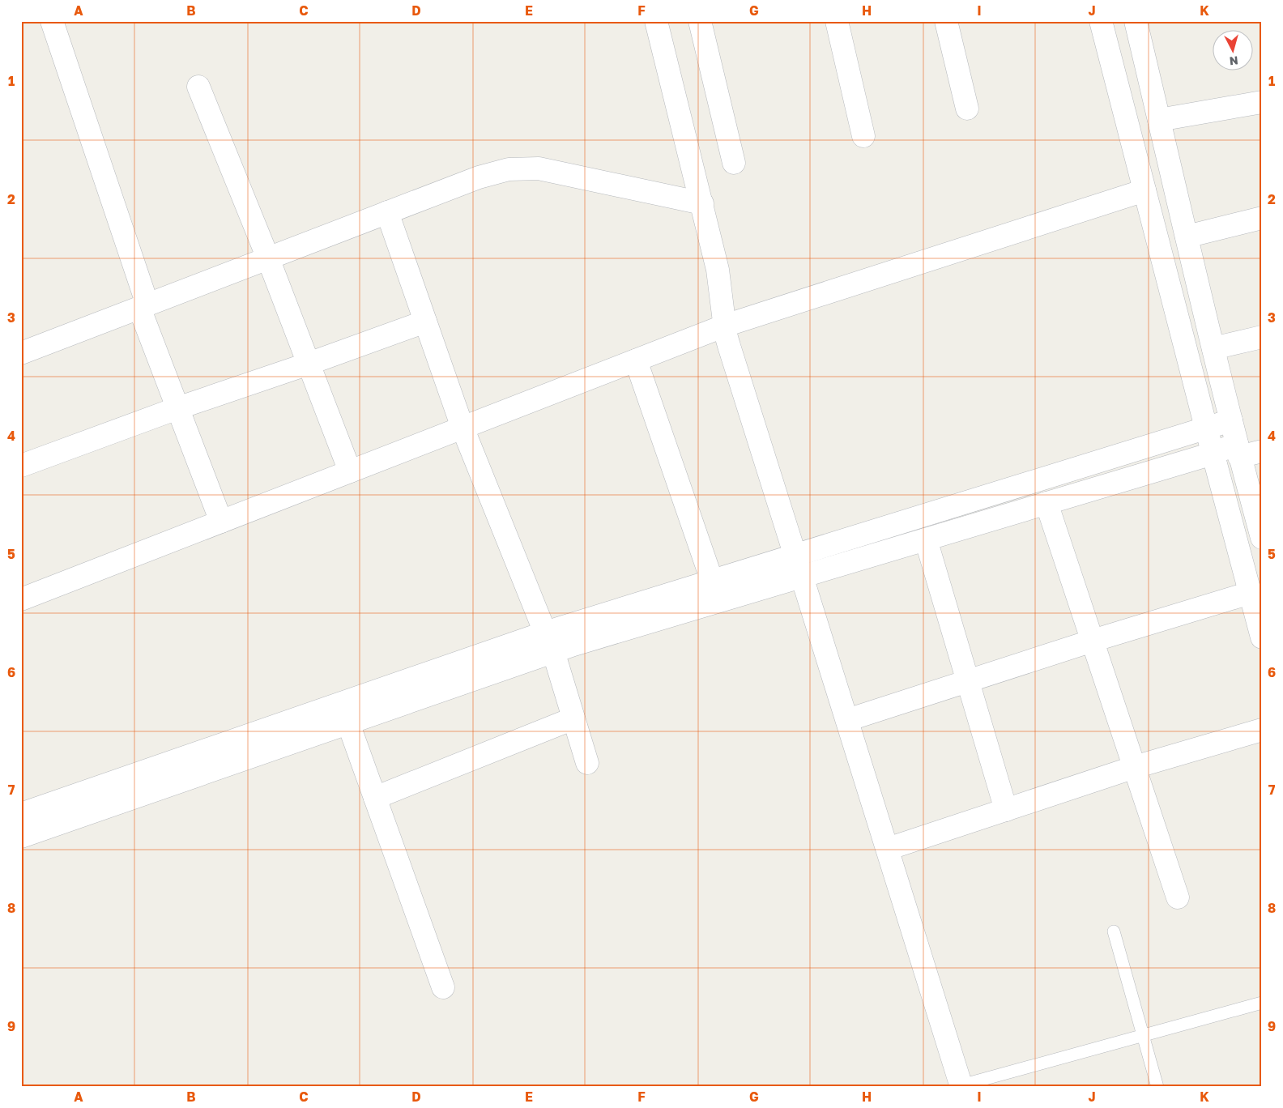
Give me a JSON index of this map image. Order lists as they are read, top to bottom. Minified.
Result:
{"north":"bottom","grid":{"columns":["A","B","C","D","E","F","G","H","I","J","K"],"rows":["1","2","3","4","5","6","7","8","9"]}}
